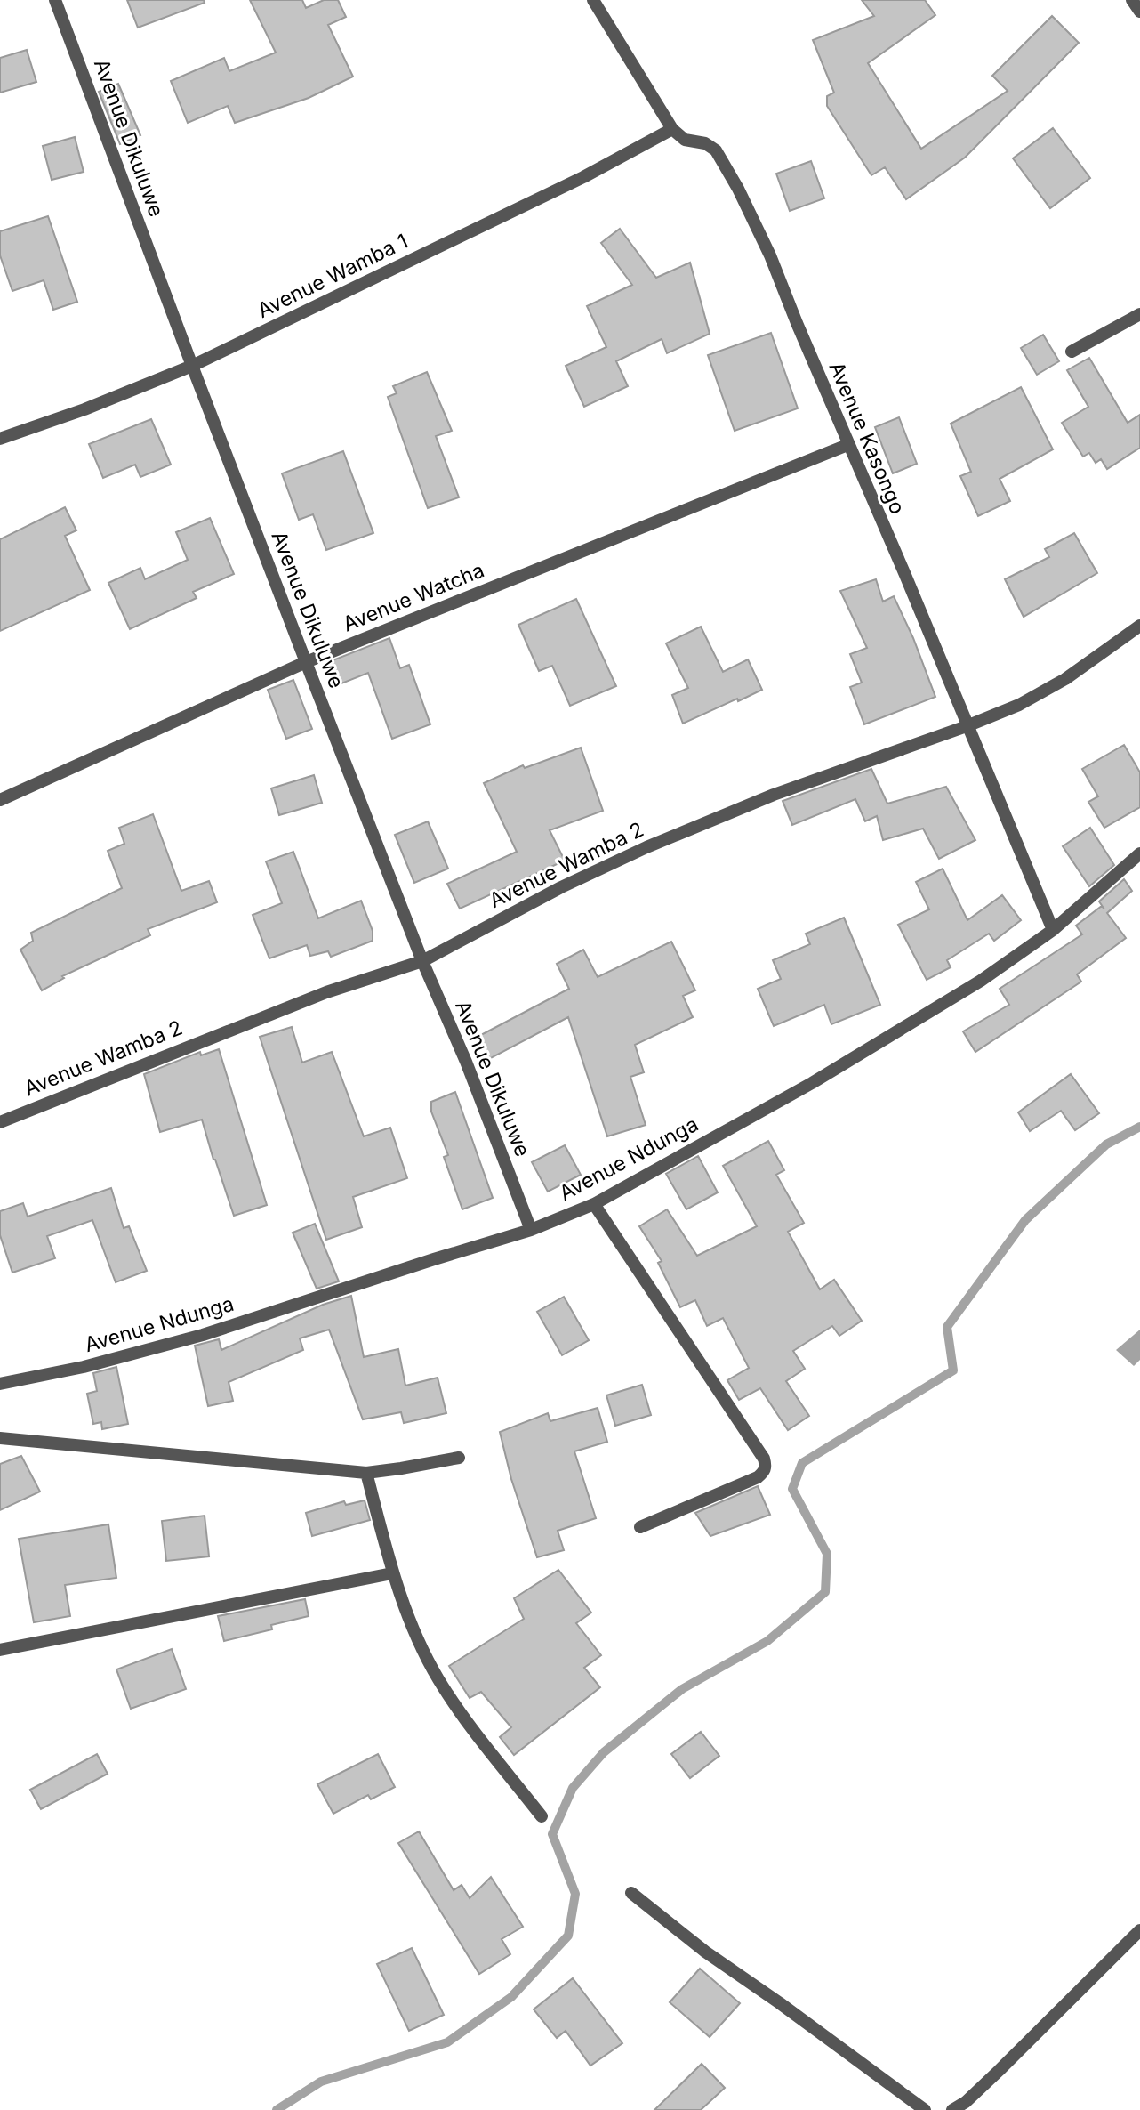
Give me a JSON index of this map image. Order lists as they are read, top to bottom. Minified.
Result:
{"streets":{"street":["Avenue Dikuluwe","Avenue Wamba 1","Avenue Kasongo","Avenue Watcha","Avenue Wamba 2","Avenue Ndunga"]},"crossings":[["Avenue Dikuluwe","Avenue Wamba 1"],["Avenue Dikuluwe","Avenue Watcha"],["Avenue Dikuluwe","Avenue Wamba 2"],["Avenue Dikuluwe","Avenue Ndunga"],["Avenue Wamba 1","Avenue Kasongo"],["Avenue Kasongo","Avenue Watcha"],["Avenue Kasongo","Avenue Wamba 2"],["Avenue Kasongo","Avenue Ndunga"]]}
